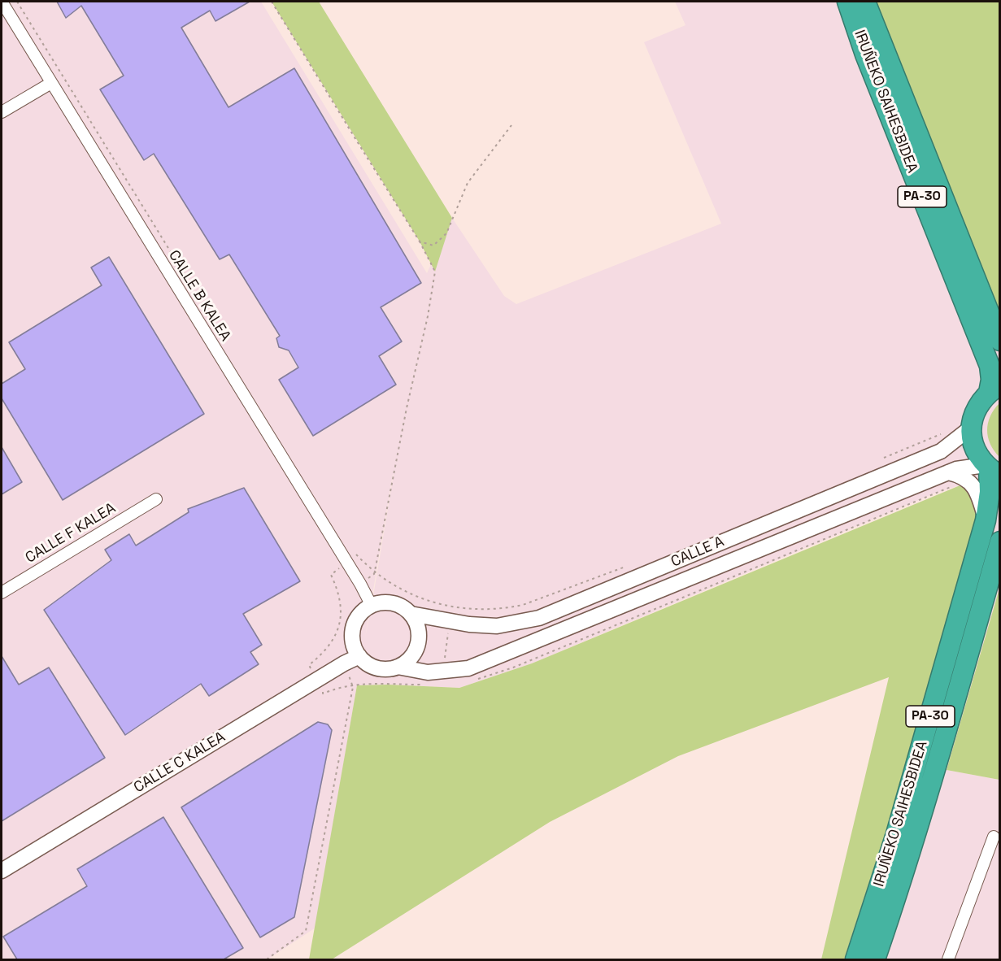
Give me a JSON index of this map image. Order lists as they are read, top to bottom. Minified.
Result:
{"streets":{"highway":["IRUÑEKO SAIHESBIDEA","PA-30"],"street":["CALLE B KALEA","CALLE F KALEA","CALLE A","CALLE C KALEA"]},"crossings":[["IRUÑEKO SAIHESBIDEA","PA-30"],["IRUÑEKO SAIHESBIDEA","CALLE A"],["PA-30","CALLE A"],["CALLE B KALEA","CALLE A"],["CALLE B KALEA","CALLE C KALEA"],["CALLE A","CALLE C KALEA"]]}
